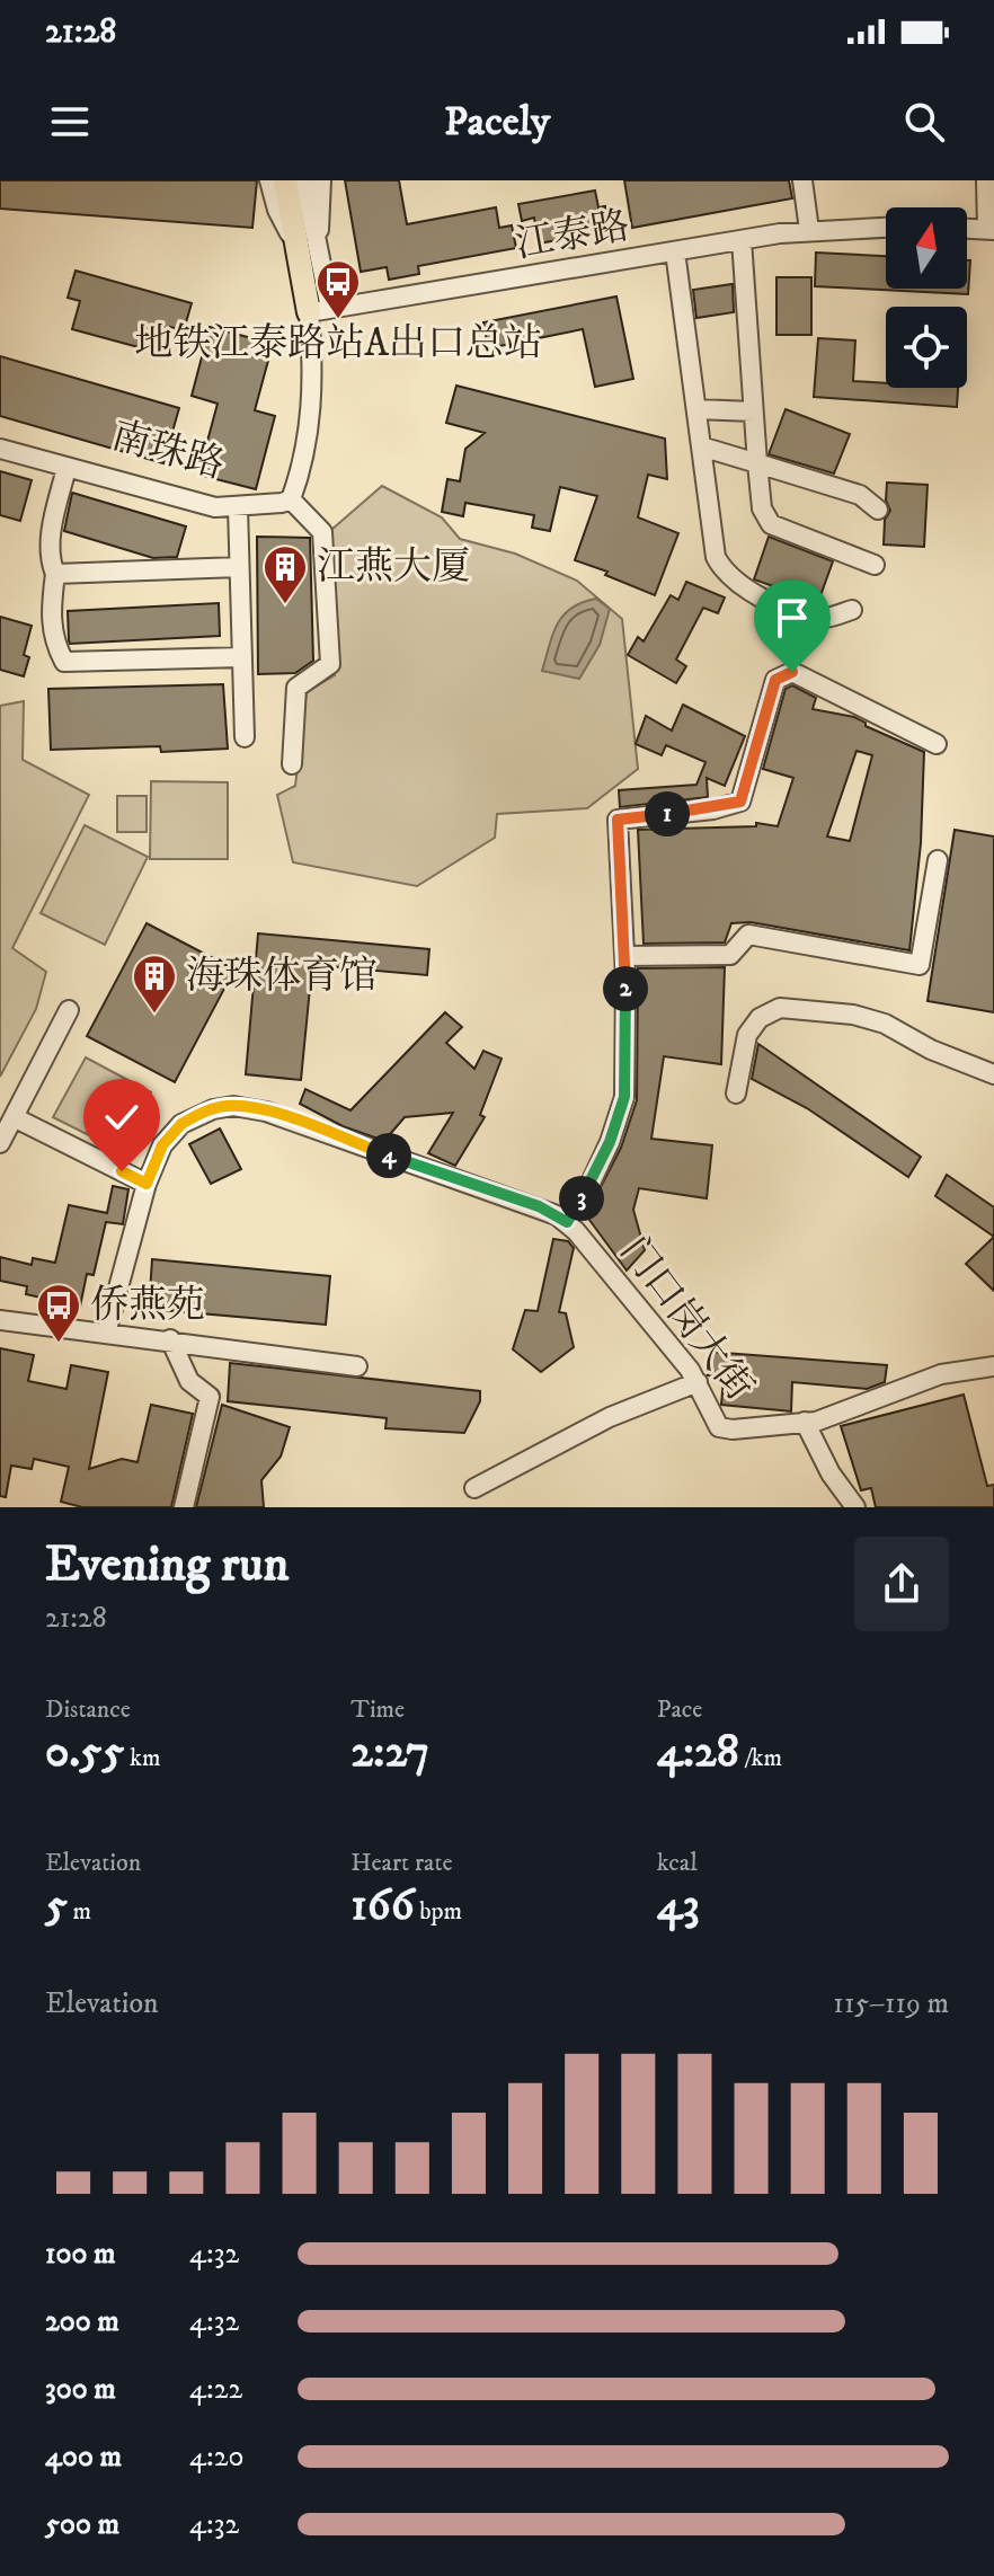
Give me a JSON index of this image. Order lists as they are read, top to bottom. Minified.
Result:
{"streets":{"street":["江泰路","南珠路","门口岗大街"]},"places":{"bus stop":["地铁江泰路站A出口总站","侨燕苑"],"building":["江燕大厦","海珠体育馆"]},"north":"top","page":{"status":"21:28","header":"Pacely","pins":["1","2","4","3"],"heading":["Evening run","21:28"],"stats":[["Distance","0.55 km"],["Time","2:27"],["Pace","4:28 /km"],["Elevation","5 m"],["Heart rate","166 bpm"],["kcal","43"]],"chart":["Elevation","115–119 m"],"list":[{"name":"100 m","note":"4:32"},{"name":"200 m","note":"4:32"},{"name":"300 m","note":"4:22"},{"name":"400 m","note":"4:20"},{"name":"500 m","note":"4:32"}]}}
